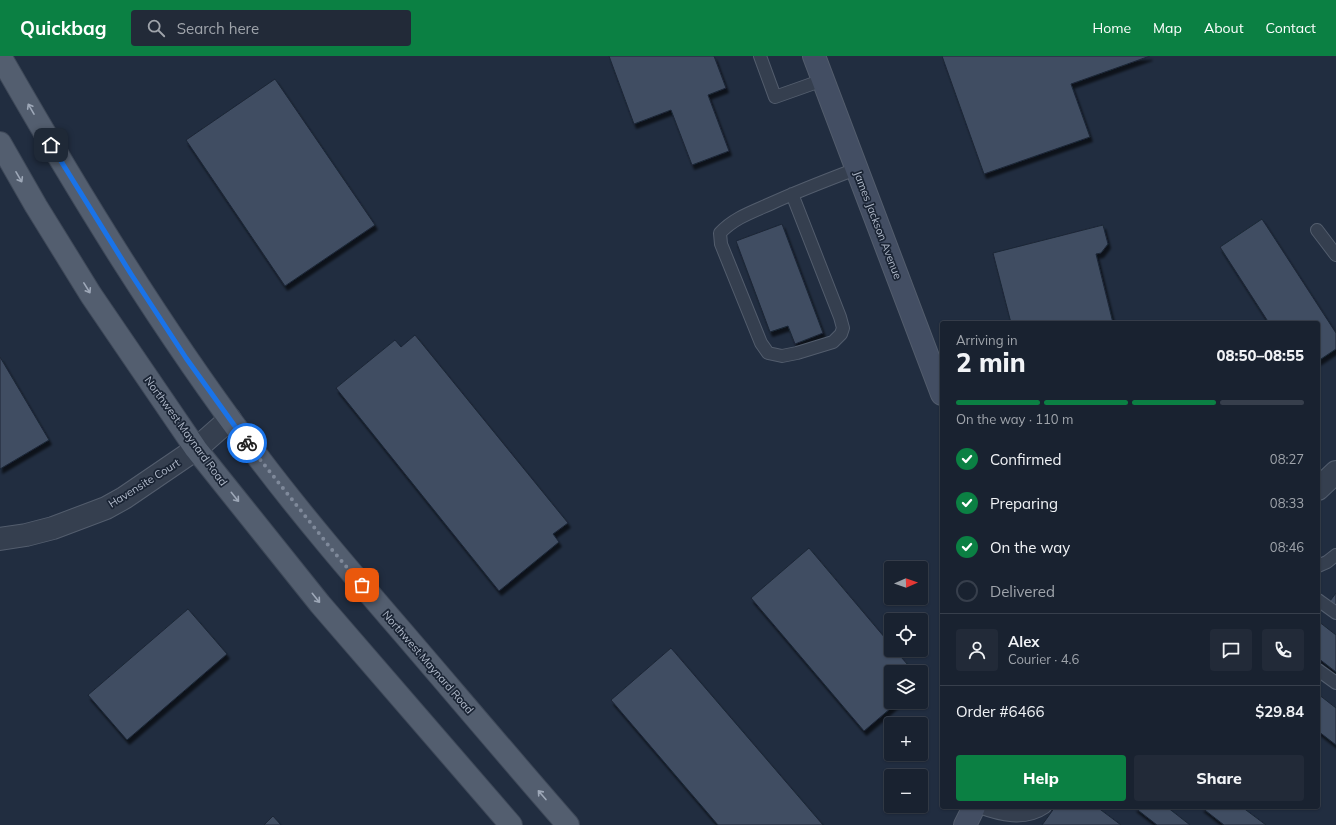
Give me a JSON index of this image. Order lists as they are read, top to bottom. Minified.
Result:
{"streets":{"main road":["Northwest Maynard Road"],"street":["James Jackson Avenue","Havensite Court"]},"crossings":[["Northwest Maynard Road","Havensite Court"]],"north":"right","page":{"header":"Quickbag","search":"Search here","nav":["Home","Map","About","Contact"],"heading":["2 min","Arriving in","08:50–08:55"],"panel":["Alex","Courier · 4.6","Order #6466","$29.84"],"bar":"On the way · 110 m","list":[["Confirmed","08:27"],["Preparing","08:33"],["On the way","08:46"],"Delivered"],"map_buttons":["+","−"],"buttons":["Help","Share"]}}
